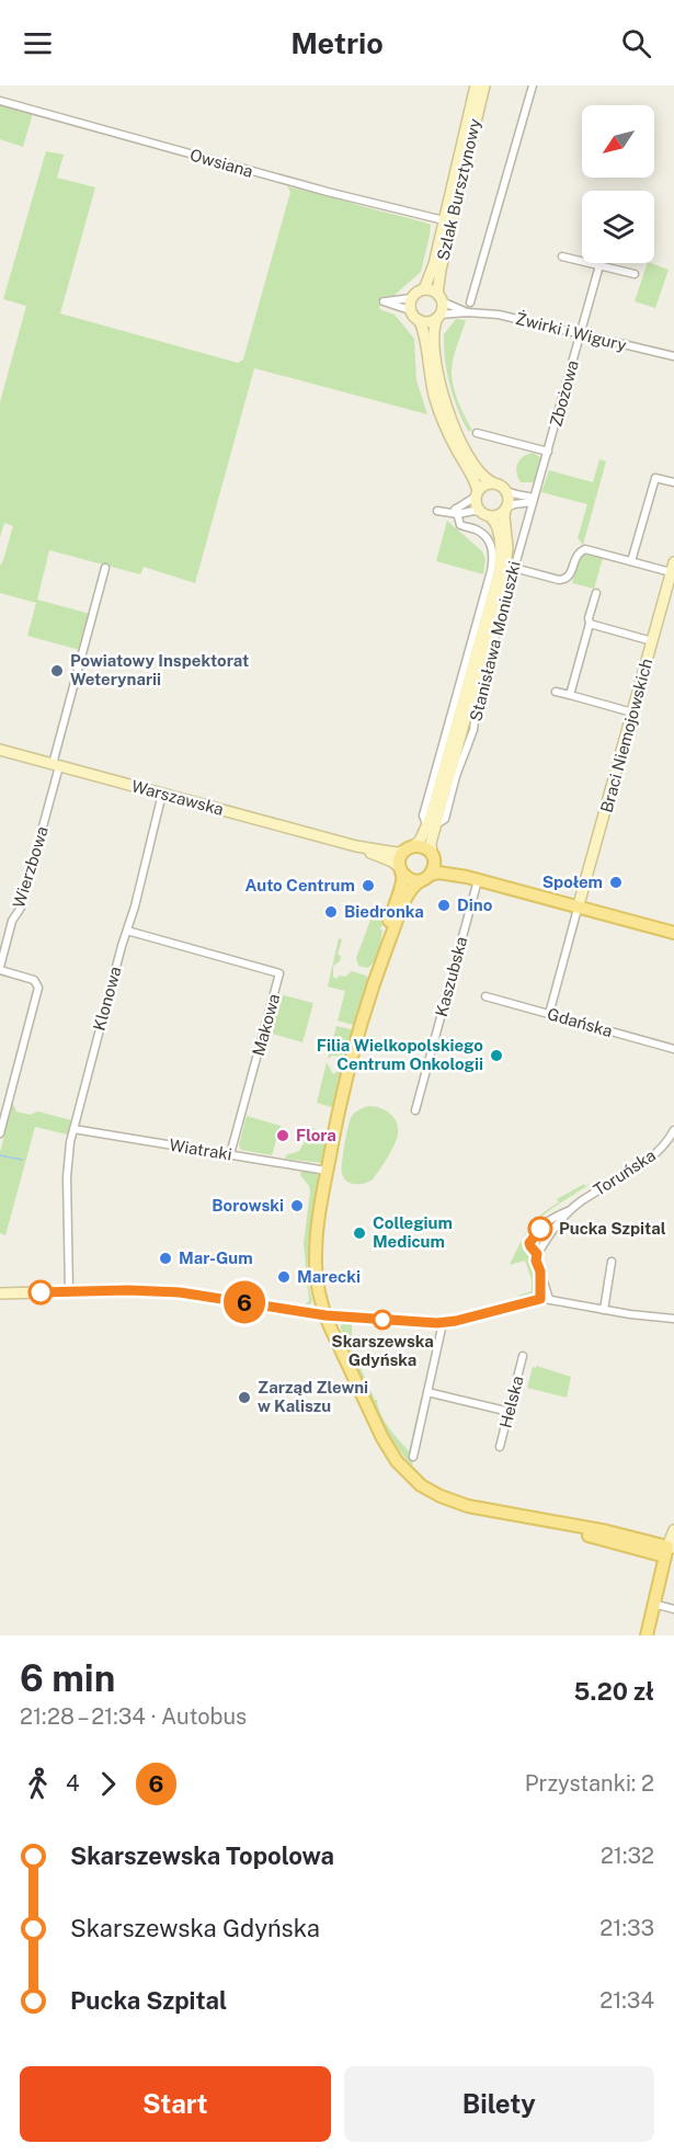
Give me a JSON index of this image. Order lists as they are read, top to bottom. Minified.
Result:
{"streets":{"main road":["Szlak Bursztynowy","Stanisława Moniuszki","Braci Niemojowskich","Warszawska"],"street":["Owsiana","Żwirki i Wigury","Zbożowa","Wierzbowa","Kaszubska","Klonowa","Gdańska","Makowa","Wiatraki","Toruńska","Helska"]},"crossings":[["Owsiana","Szlak Bursztynowy"],["Szlak Bursztynowy","Żwirki i Wigury"],["Żwirki i Wigury","Zbożowa"],["Zbożowa","Stanisława Moniuszki"],["Stanisława Moniuszki","Warszawska"],["Warszawska","Wierzbowa"],["Warszawska","Klonowa"],["Klonowa","Makowa"],["Klonowa","Wiatraki"],["Makowa","Wiatraki"]],"places":["Powiatowy Inspektorat Weterynarii","Społem","Auto Centrum","Dino","Biedronka","Filia Wielkopolskiego Centrum Onkologii","Flora","Borowski","Pucka Szpital","Collegium Medicum","Mar-Gum","Marecki","Skarszewska Gdyńska","Zarząd Zlewni w Kaliszu"],"lines":["bus line 6"],"north":"bottom left","page":{"header":"Metrio","on_map":"6","heading":["6 min","21:28 – 21:34 · Autobus","5.20 zł"],"legs":["4","6","Przystanki: 2"],"list":[{"name":"Skarszewska Topolowa","value":"21:32"},{"name":"Skarszewska Gdyńska","value":"21:33"},{"name":"Pucka Szpital","value":"21:34"}],"buttons":["Start","Bilety"]}}
